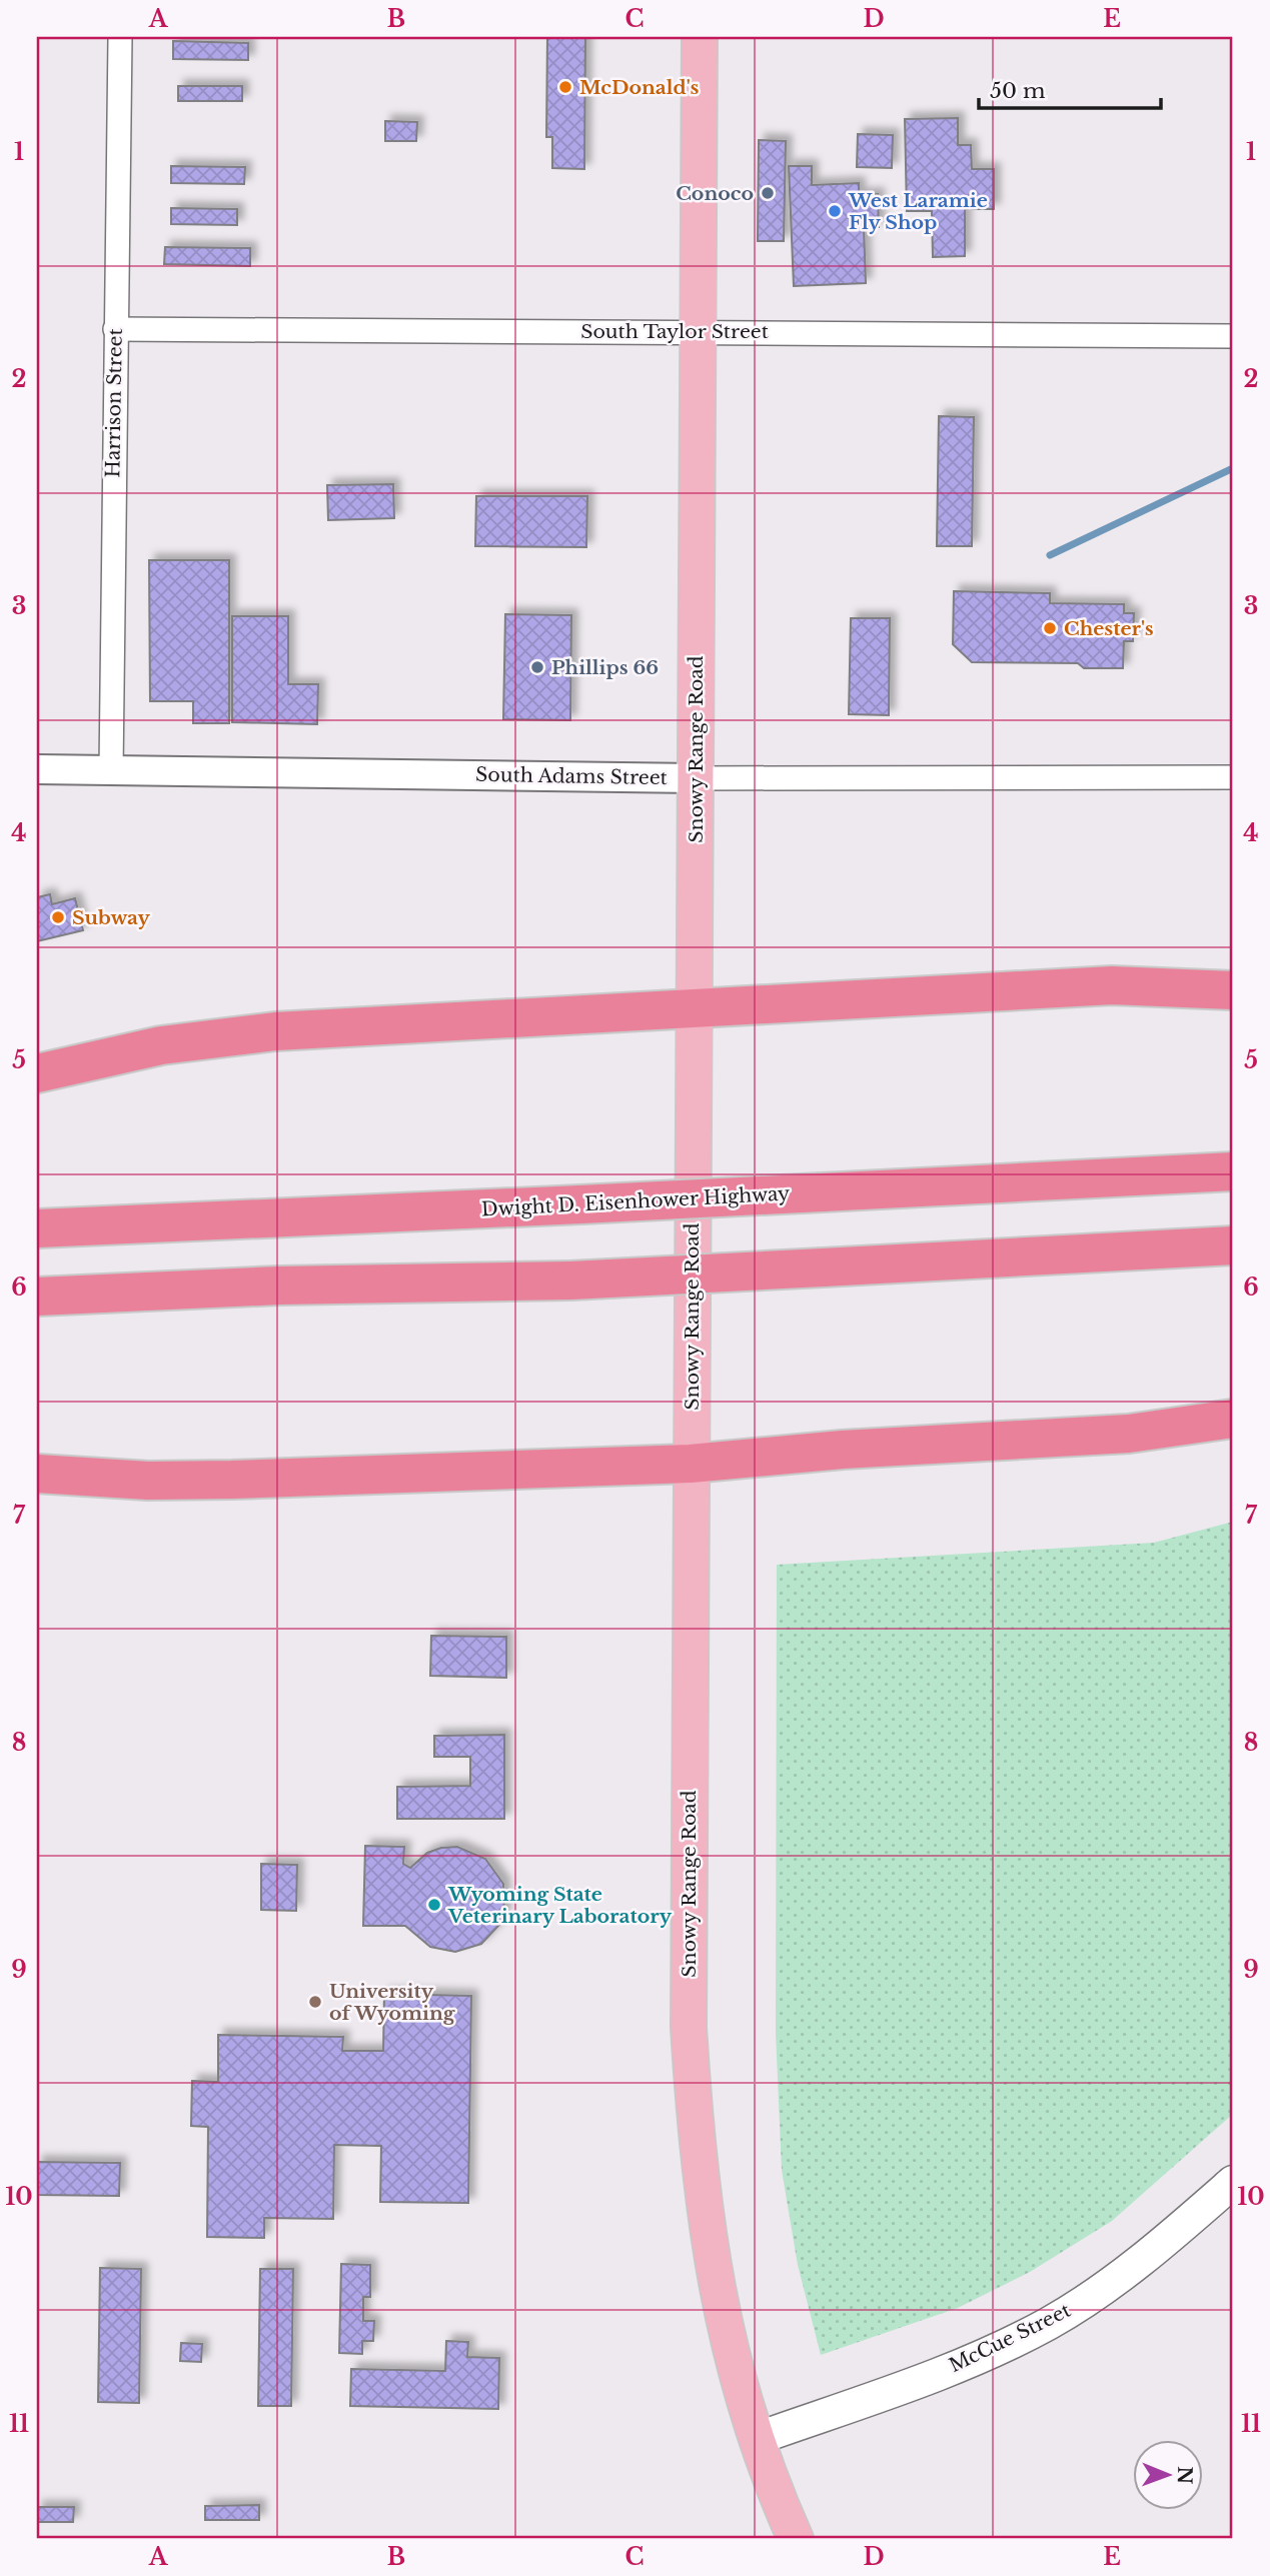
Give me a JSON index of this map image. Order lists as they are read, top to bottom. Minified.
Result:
{"streets":{"highway":["Dwight D. Eisenhower Highway"],"main road":["Snowy Range Road","McCue Street"],"street":["South Taylor Street","Harrison Street","South Adams Street"]},"crossings":[["South Taylor Street","Harrison Street"],["South Taylor Street","Snowy Range Road"],["Harrison Street","South Adams Street"],["Snowy Range Road","South Adams Street"],["Snowy Range Road","McCue Street"]],"places":["McDonald's","Conoco","West Laramie Fly Shop","Chester's","Phillips 66","Subway","Wyoming State Veterinary Laboratory","University of Wyoming"],"scale_bar":"50 m","north":"right","grid":{"columns":["A","B","C","D","E"],"rows":["1","2","3","4","5","6","7","8","9","10","11"]}}
